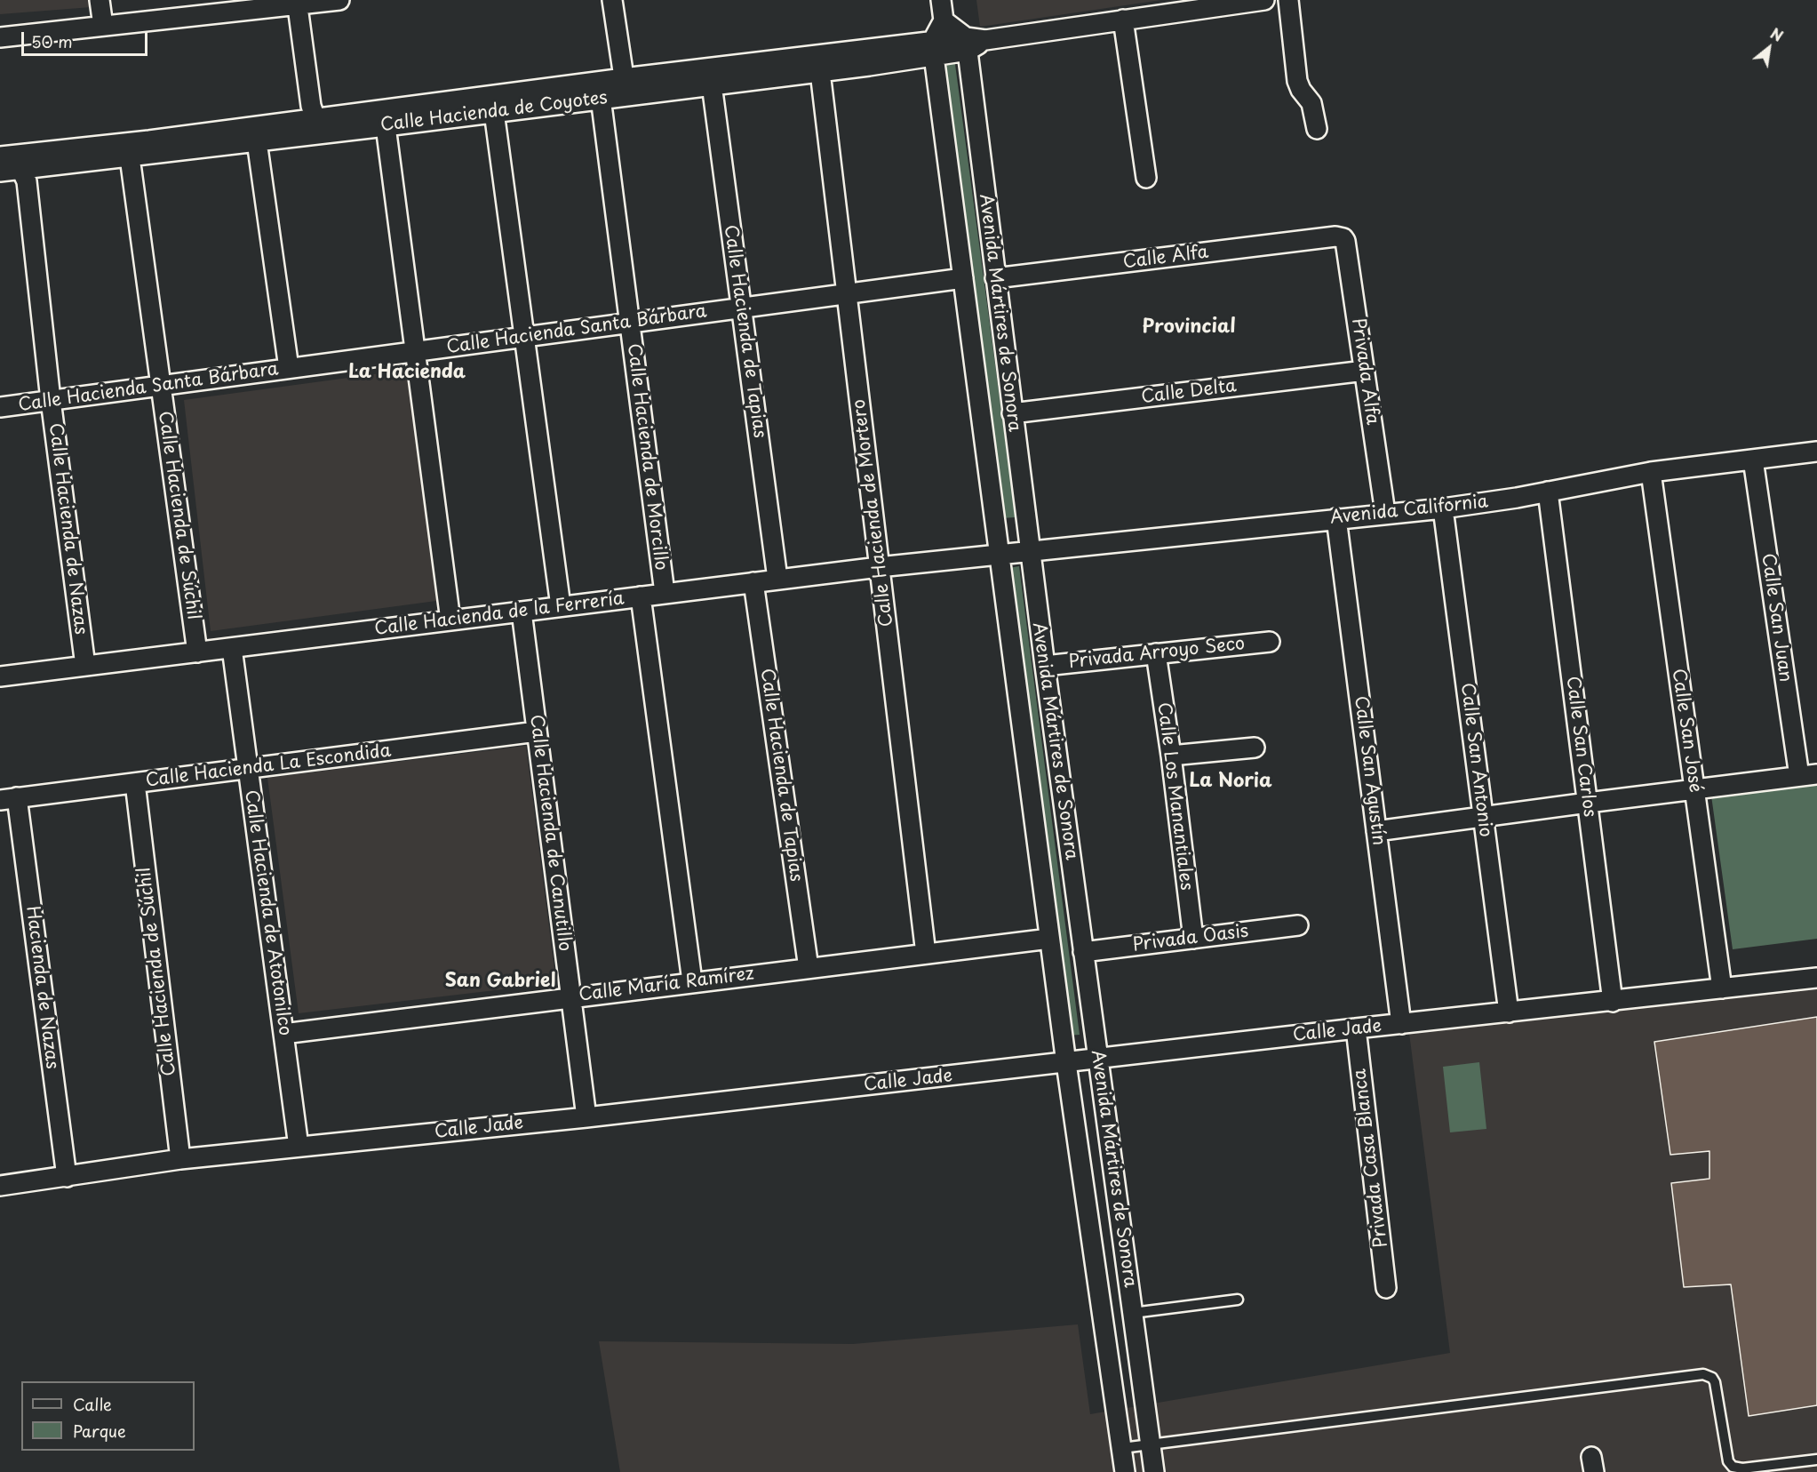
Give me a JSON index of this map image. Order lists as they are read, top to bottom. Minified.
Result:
{"streets":{"street":["Calle Hacienda de Coyotes","Calle Alfa","Avenida Mártires de Sonora","Calle Hacienda Santa Bárbara","Calle Hacienda de Tapias","Privada Alfa","Calle Delta","Calle Hacienda de Morcillo","Avenida California","Calle Hacienda de Mortero","Calle Hacienda de Súchil","Calle Hacienda de Nazas","Calle Hacienda de la Ferrería","Calle San Juan","Privada Arroyo Seco","Calle San José","Calle San Carlos","Calle San Antonio","Calle Hacienda La Escondida","Calle San Agustín","Calle Los Manantiales","Calle Hacienda de Canutillo","Calle Hacienda de Atotonilco","Privada Oasis","Calle María Ramírez","Hacienda de Nazas","Calle Jade","Privada Casa Blanca"]},"crossings":[["Calle Hacienda de Coyotes","Avenida Mártires de Sonora"],["Calle Hacienda de Coyotes","Calle Hacienda de Tapias"],["Calle Hacienda de Coyotes","Calle Hacienda de Morcillo"],["Calle Hacienda de Coyotes","Calle Hacienda de Mortero"],["Calle Hacienda de Coyotes","Calle Hacienda de Súchil"],["Calle Hacienda de Coyotes","Calle Hacienda de Nazas"],["Calle Alfa","Avenida Mártires de Sonora"],["Calle Alfa","Privada Alfa"],["Avenida Mártires de Sonora","Calle Hacienda Santa Bárbara"],["Avenida Mártires de Sonora","Calle Delta"],["Avenida Mártires de Sonora","Avenida California"],["Avenida Mártires de Sonora","Calle Hacienda de la Ferrería"],["Avenida Mártires de Sonora","Privada Arroyo Seco"],["Avenida Mártires de Sonora","Privada Oasis"],["Avenida Mártires de Sonora","Calle María Ramírez"],["Avenida Mártires de Sonora","Calle Jade"],["Calle Hacienda Santa Bárbara","Calle Hacienda de Tapias"],["Calle Hacienda Santa Bárbara","Calle Hacienda de Morcillo"],["Calle Hacienda Santa Bárbara","Calle Hacienda de Mortero"],["Calle Hacienda Santa Bárbara","Calle Hacienda de Súchil"],["Calle Hacienda Santa Bárbara","Calle Hacienda de Nazas"],["Calle Hacienda de Tapias","Calle Hacienda de la Ferrería"],["Calle Hacienda de Tapias","Calle María Ramírez"],["Privada Alfa","Calle Delta"],["Privada Alfa","Avenida California"],["Calle Hacienda de Morcillo","Calle Hacienda de la Ferrería"],["Avenida California","Calle Hacienda de la Ferrería"],["Avenida California","Calle San Juan"],["Avenida California","Calle San José"],["Avenida California","Calle San Carlos"],["Avenida California","Calle San Antonio"],["Avenida California","Calle San Agustín"],["Calle Hacienda de Mortero","Calle Hacienda de la Ferrería"],["Calle Hacienda de Mortero","Calle María Ramírez"],["Calle Hacienda de Súchil","Calle Hacienda de la Ferrería"],["Calle Hacienda de Súchil","Calle Hacienda La Escondida"],["Calle Hacienda de Súchil","Calle Jade"],["Calle Hacienda de Nazas","Calle Hacienda de la Ferrería"],["Calle Hacienda de la Ferrería","Calle Hacienda de Canutillo"],["Calle Hacienda de la Ferrería","Calle Hacienda de Atotonilco"],["Privada Arroyo Seco","Calle Los Manantiales"],["Calle San José","Calle Jade"],["Calle San Carlos","Calle Jade"],["Calle San Antonio","Calle Jade"],["Calle Hacienda La Escondida","Calle Hacienda de Canutillo"],["Calle Hacienda La Escondida","Calle Hacienda de Atotonilco"],["Calle Hacienda La Escondida","Hacienda de Nazas"],["Calle San Agustín","Calle Jade"],["Calle Los Manantiales","Privada Oasis"],["Calle Hacienda de Canutillo","Calle María Ramírez"],["Calle Hacienda de Canutillo","Calle Jade"],["Calle Hacienda de Atotonilco","Calle María Ramírez"],["Calle Hacienda de Atotonilco","Calle Jade"],["Hacienda de Nazas","Calle Jade"],["Calle Jade","Privada Casa Blanca"]],"districts":["Provincial","La Hacienda","La Noria","San Gabriel"],"legend":["Calle","Parque"],"scale_bar":"50 m","north":"top right"}
